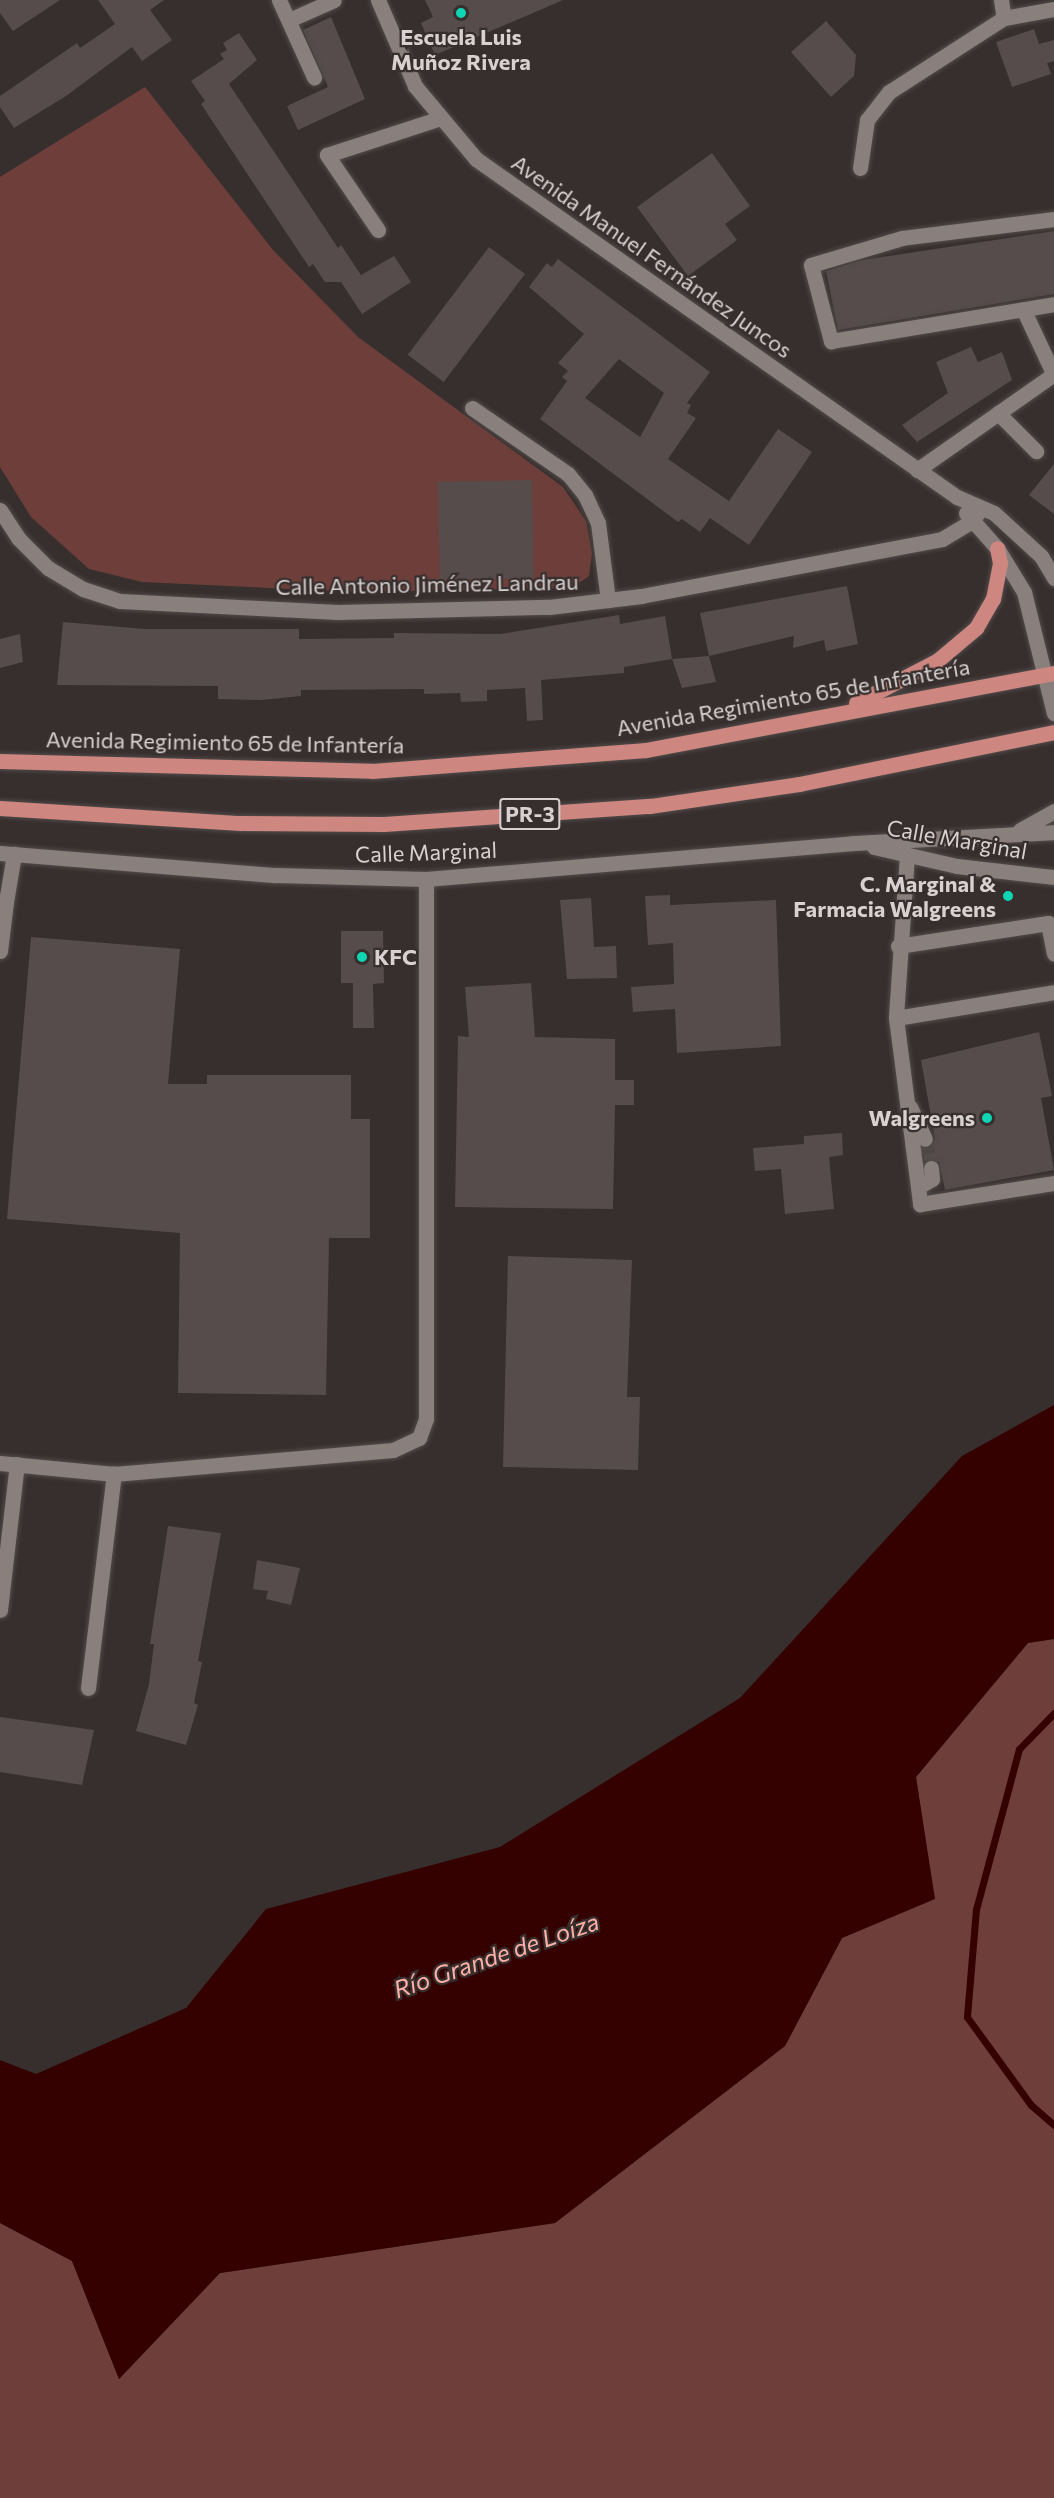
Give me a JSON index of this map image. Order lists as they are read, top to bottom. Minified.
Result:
{"streets":{"main road":["Avenida Regimiento 65 de Infantería","PR-3"],"street":["Avenida Manuel Fernández Juncos","Calle Antonio Jiménez Landrau","Calle Marginal"]},"crossings":[["Avenida Manuel Fernández Juncos","Calle Antonio Jiménez Landrau"],["Avenida Manuel Fernández Juncos","Avenida Regimiento 65 de Infantería"]],"water":["Río Grande de Loíza"],"places":["Escuela Luis Muñoz Rivera","C. Marginal & Farmacia Walgreens","KFC","Walgreens"]}
